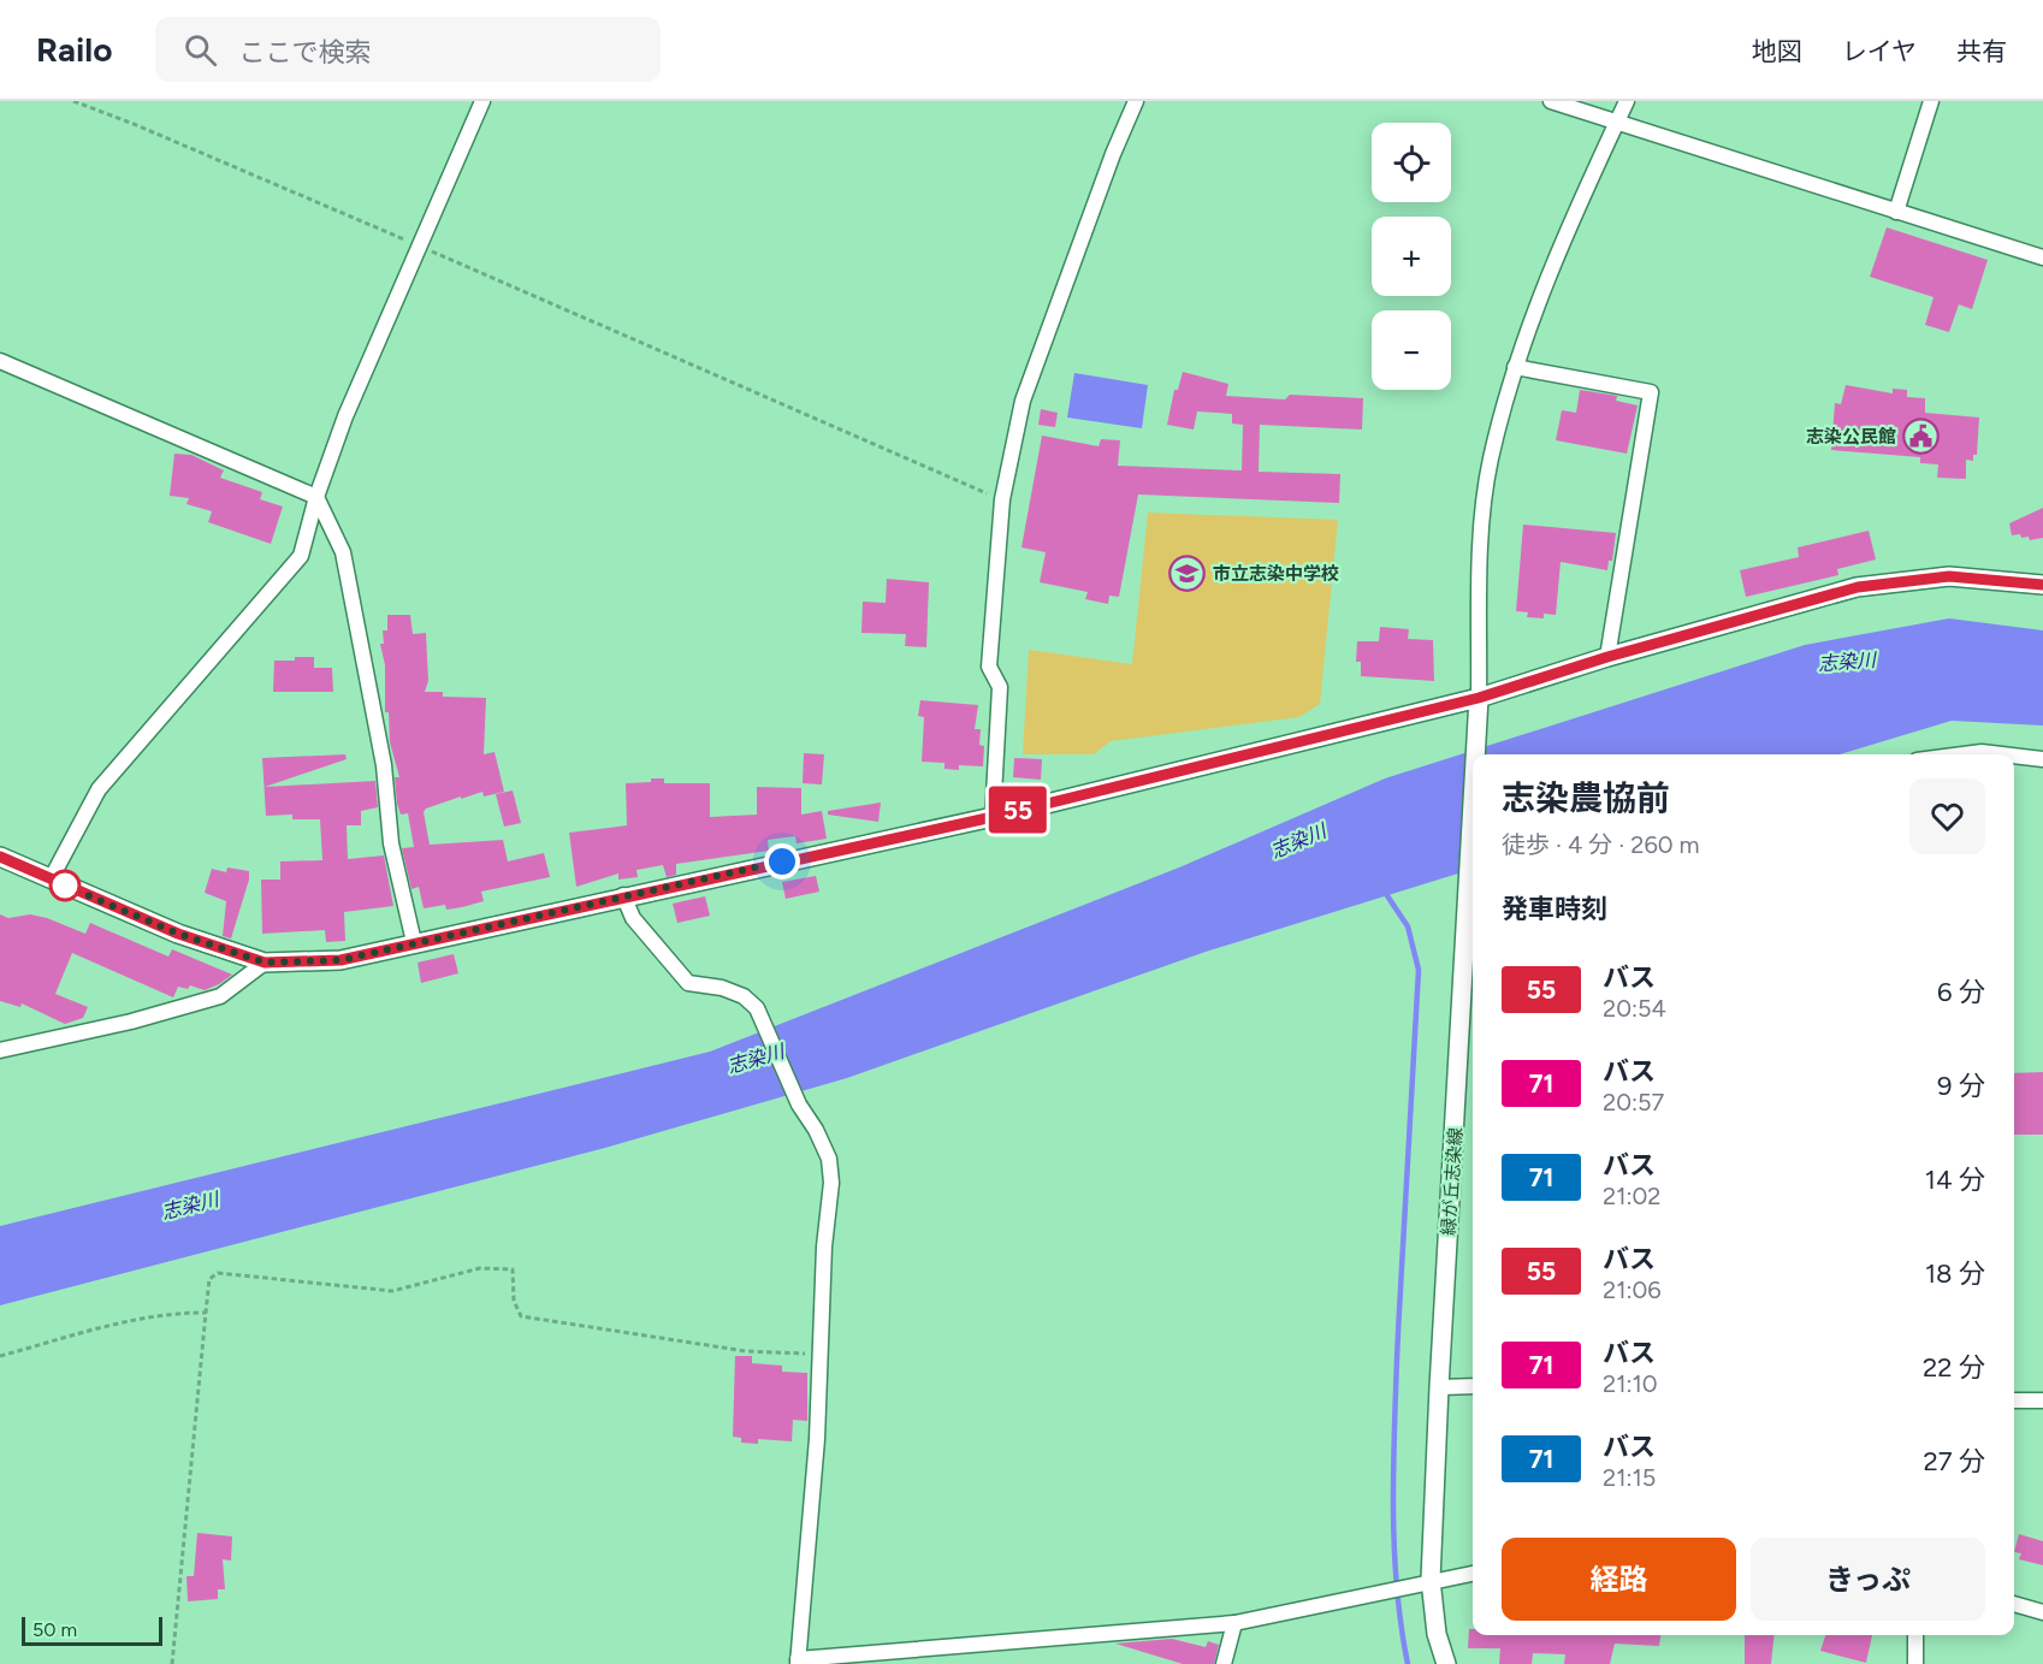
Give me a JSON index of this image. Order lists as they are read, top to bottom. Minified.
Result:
{"streets":{"street":["緑が丘志染線"]},"water":["志染川"],"places":{"public building":["志染公民館"],"school or university":["市立志染中学校"]},"lines":["bus line 55"],"scale_bar":"50 m","page":{"header":"Railo","search":"ここで検索","nav":["地図","レイヤ","共有"],"on_map":"55","map_buttons":["+","−"],"heading":[["志染農協前","徒歩 · 4 分 · 260 m"],"発車時刻"],"list":[{"mark":"55","name":"バス","note":"20:54","value":"6 分"},{"mark":"71","name":"バス","note":"20:57","value":"9 分"},{"mark":"71","name":"バス","note":"21:02","value":"14 分"},{"mark":"55","name":"バス","note":"21:06","value":"18 分"},{"mark":"71","name":"バス","note":"21:10","value":"22 分"},{"mark":"71","name":"バス","note":"21:15","value":"27 分"}],"buttons":["経路","きっぷ"],"scale":"50 m"}}
